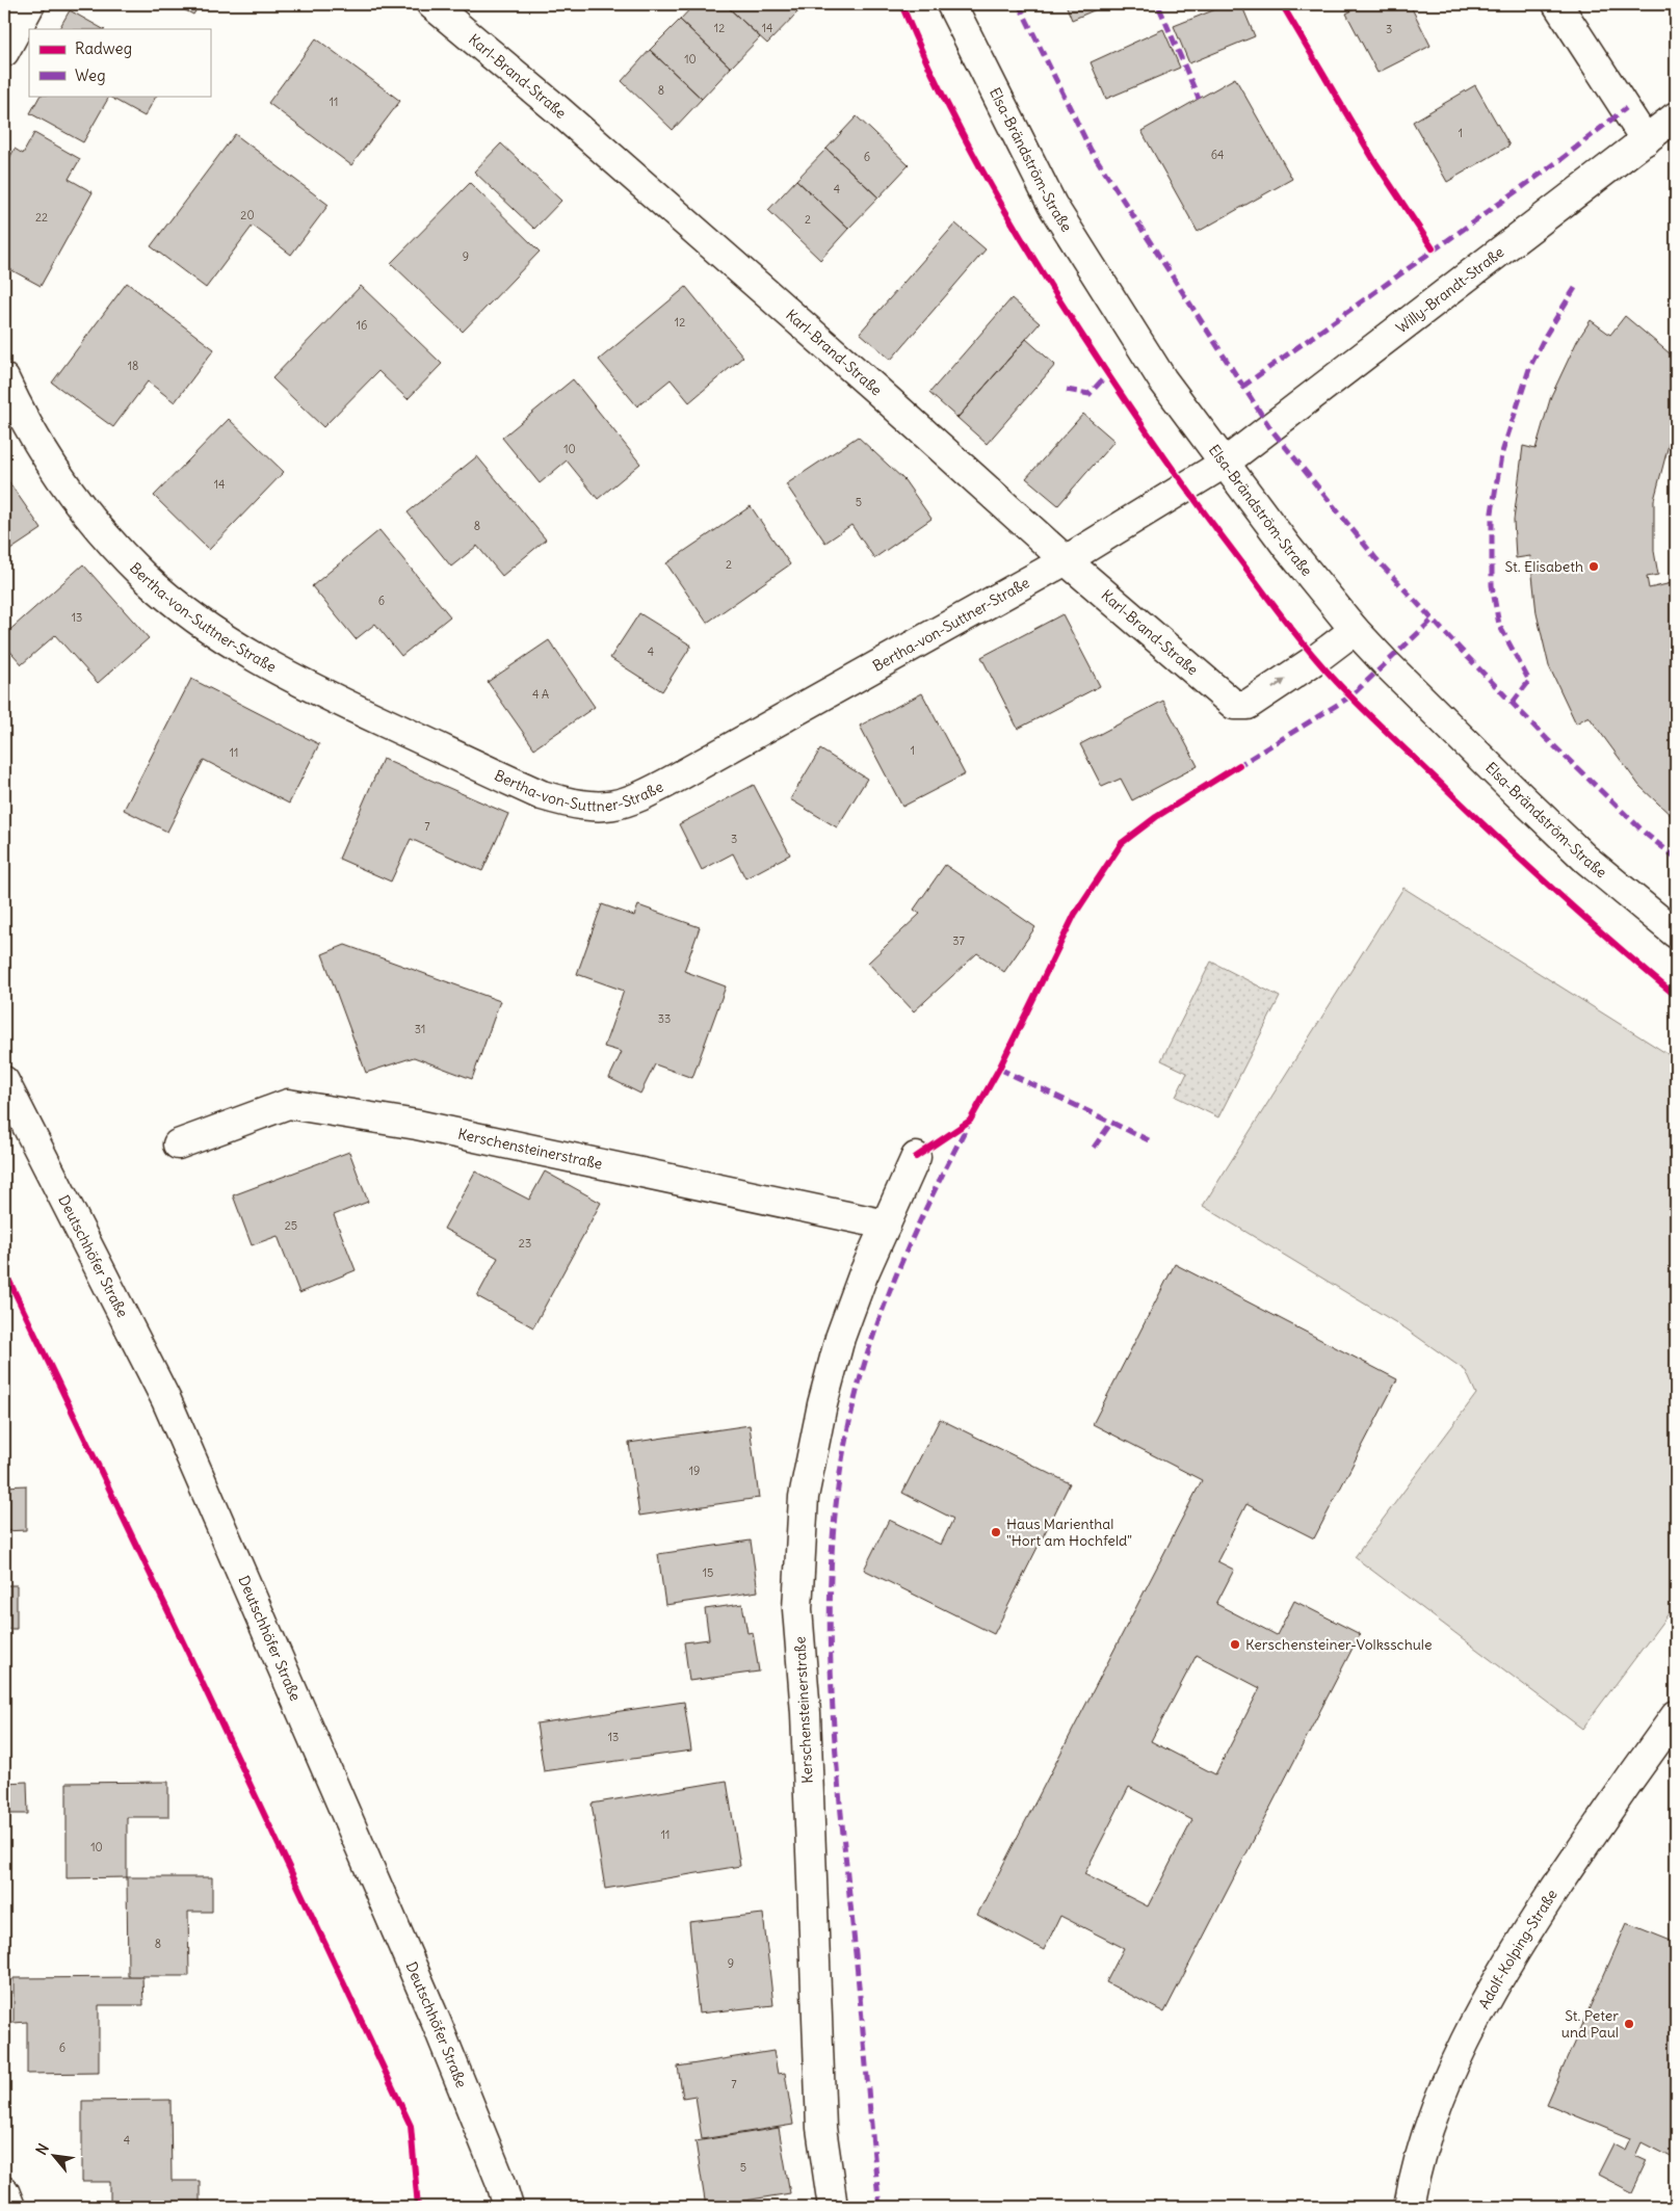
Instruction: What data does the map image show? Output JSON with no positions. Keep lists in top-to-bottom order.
{
  "streets": {
    "street": [
      "Karl-Brand-Straße",
      "Elsa-Brändström-Straße",
      "Willy-Brandt-Straße",
      "Bertha-von-Suttner-Straße",
      "Kerschensteinerstraße",
      "Deutschhöfer Straße",
      "Adolf-Kolping-Straße"
    ]
  },
  "crossings": [
    ["Karl-Brand-Straße", "Elsa-Brändström-Straße"],
    ["Karl-Brand-Straße", "Bertha-von-Suttner-Straße"],
    ["Elsa-Brändström-Straße", "Willy-Brandt-Straße"],
    ["Elsa-Brändström-Straße", "Bertha-von-Suttner-Straße"],
    ["Willy-Brandt-Straße", "Bertha-von-Suttner-Straße"]
  ],
  "places": [
    "St. Elisabeth",
    "Haus Marienthal \"Hort am Hochfeld\"",
    "Kerschensteiner-Volksschule",
    "St. Peter und Paul"
  ],
  "house_numbers": [
    "12",
    "14",
    "3",
    "10",
    "8",
    "11",
    "1",
    "64",
    "6",
    "4",
    "20",
    "22",
    "2",
    "9",
    "12",
    "16",
    "18",
    "10",
    "14",
    "5",
    "8",
    "2",
    "6",
    "13",
    "4",
    "4 A",
    "1",
    "11",
    "7",
    "3",
    "37",
    "33",
    "31",
    "25",
    "23",
    "19",
    "15",
    "13",
    "11",
    "10",
    "8",
    "9",
    "6",
    "7",
    "4",
    "5"
  ],
  "legend": ["Radweg", "Weg"],
  "north": "top left"
}
